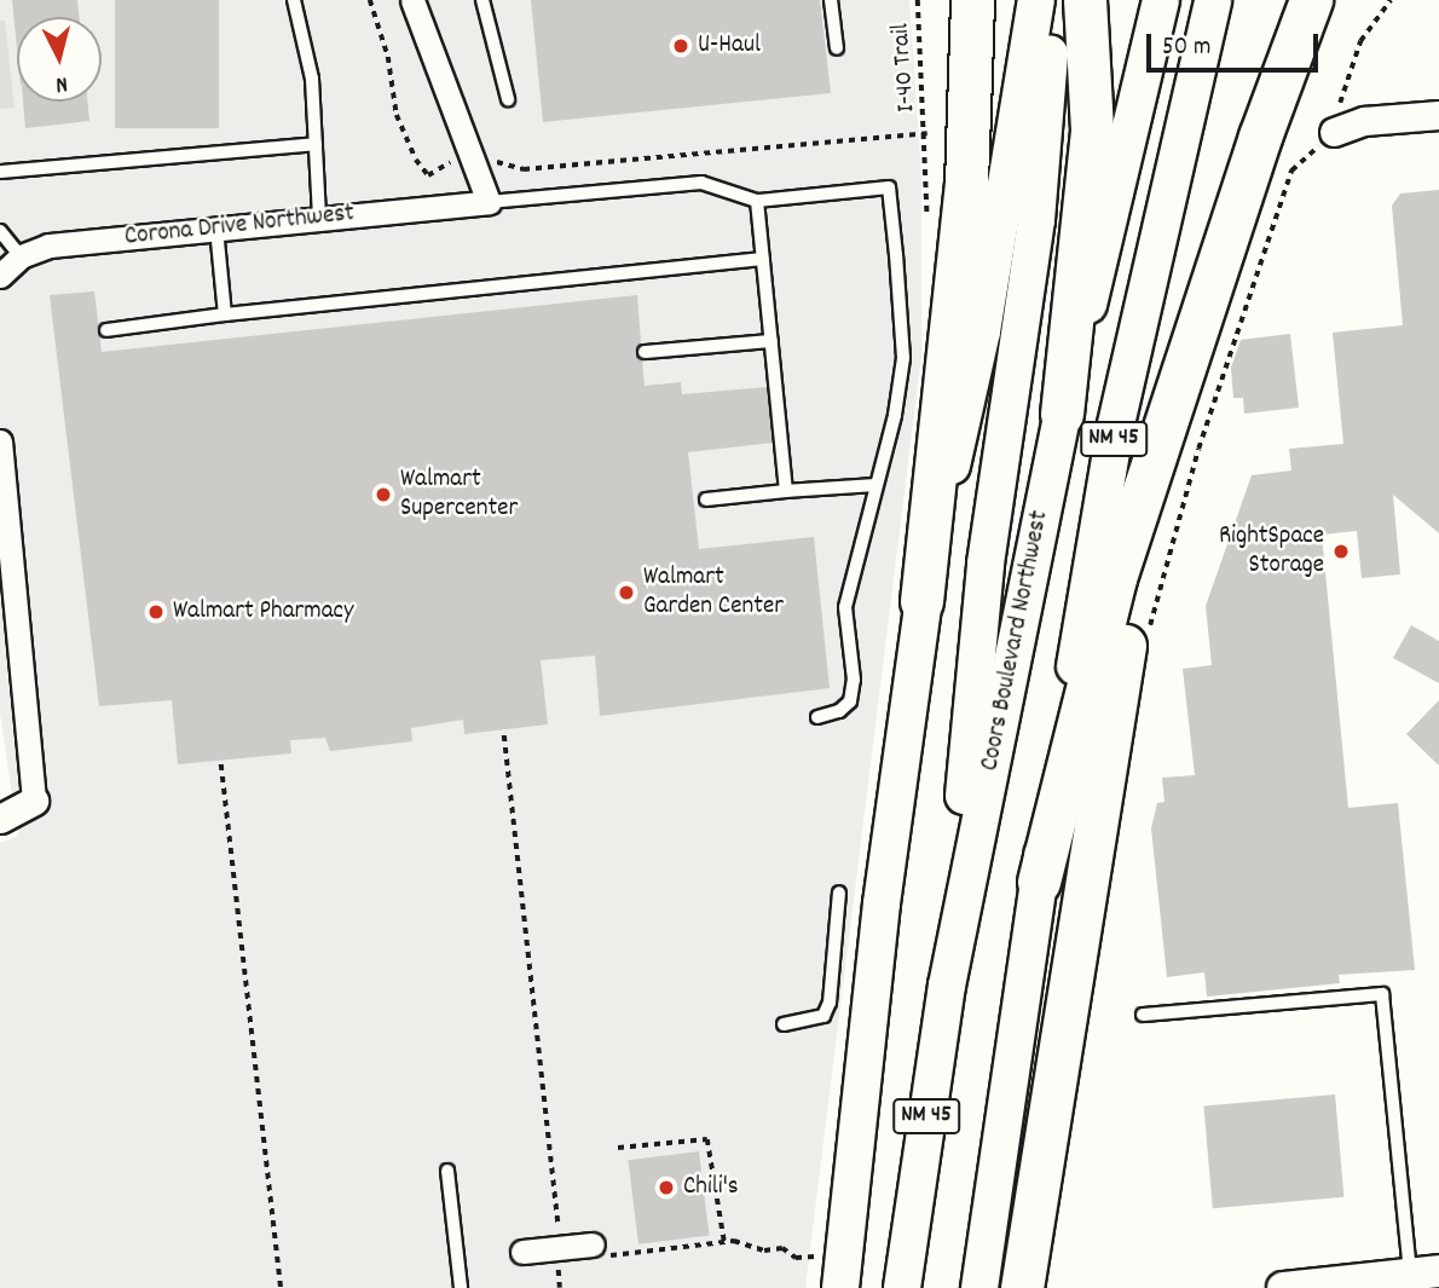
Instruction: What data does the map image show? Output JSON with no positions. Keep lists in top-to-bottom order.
{
  "streets": {
    "main road": ["NM 45", "Coors Boulevard Northwest"],
    "street": ["Corona Drive Northwest"],
    "path": ["I-40 Trail"]
  },
  "places": [
    "U-Haul",
    "Walmart Supercenter",
    "RightSpace Storage",
    "Walmart Garden Center",
    "Walmart Pharmacy",
    "Chili's"
  ],
  "scale_bar": "50 m",
  "north": "bottom"
}
